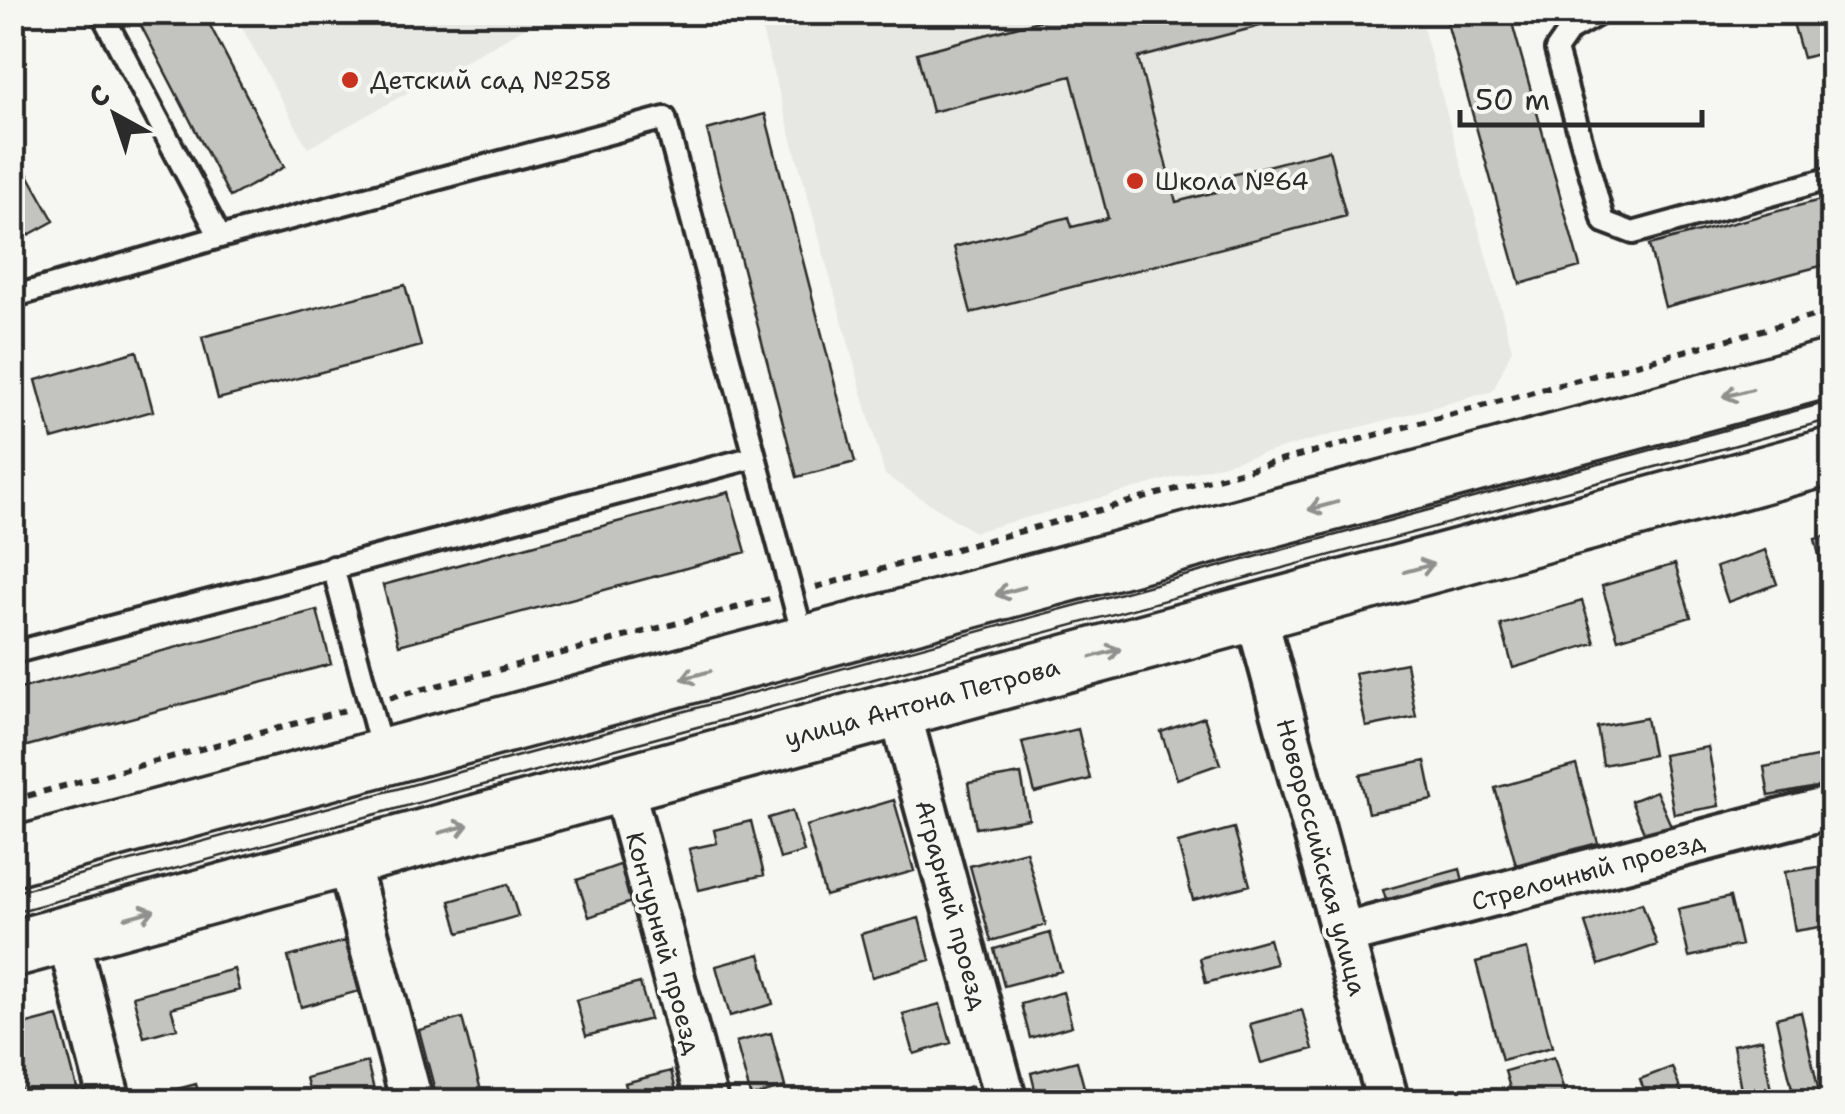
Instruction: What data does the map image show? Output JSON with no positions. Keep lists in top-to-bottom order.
{
  "streets": {
    "main road": ["улица Антона Петрова"],
    "street": [
      "Новороссийская улица",
      "Стрелочный проезд",
      "Аграрный проезд",
      "Контурный проезд"
    ]
  },
  "crossings": [
    ["улица Антона Петрова", "Новороссийская улица"],
    ["улица Антона Петрова", "Аграрный проезд"],
    ["улица Антона Петрова", "Контурный проезд"],
    ["Новороссийская улица", "Стрелочный проезд"]
  ],
  "places": ["Детский сад №258", "Школа №64"],
  "scale_bar": "50 m",
  "north": "top left"
}
